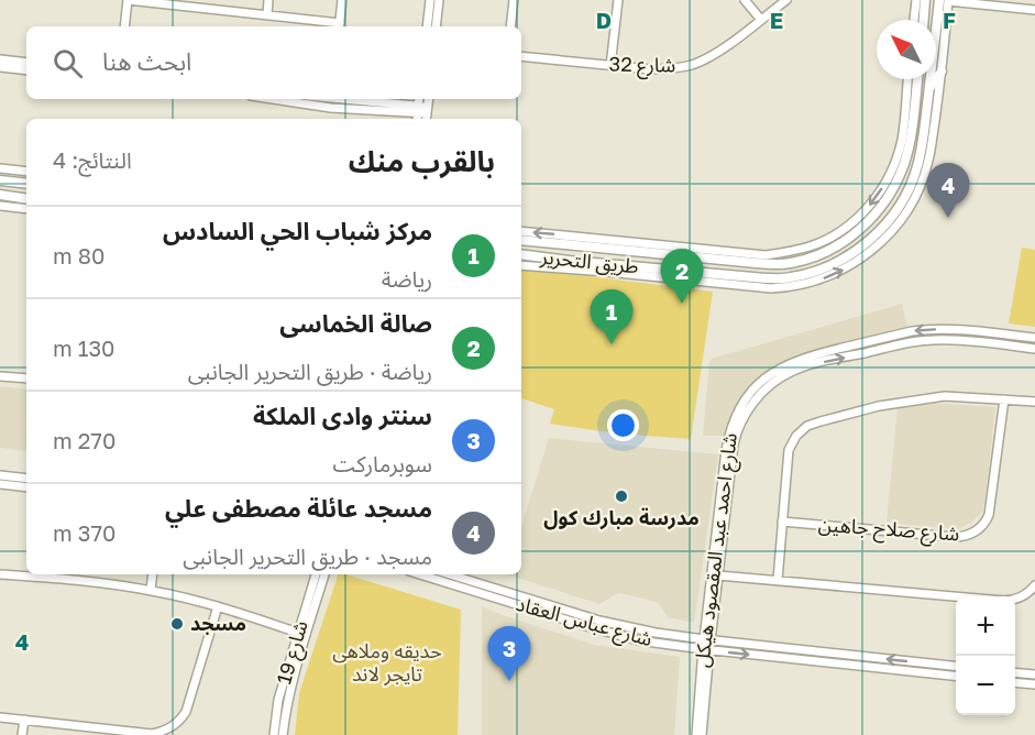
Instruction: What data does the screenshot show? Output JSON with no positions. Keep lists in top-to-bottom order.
{
  "streets": {
    "street": [
      "شارع 32",
      "طريق التحرير",
      "شارع صلاح جاهين",
      "شارع احمد عبد المقصود هيكل",
      "شارع عباس العقاد",
      "شارع 19"
    ]
  },
  "crossings": [
    ["شارع احمد عبد المقصود هيكل", "شارع عباس العقاد"]
  ],
  "parks": ["حديقه وملاهى تايجر لاند"],
  "places": ["مدرسة مبارك كول", "مسجد"],
  "north": "top left",
  "page": {
    "search": "ابحث هنا",
    "heading": ["بالقرب منك", "النتائج: 4"],
    "pins": [
      "4",
      "2",
      "1",
      "3"
    ],
    "list": [
      {
        "mark": "1",
        "name": "مركز شباب الحي السادس",
        "note": "رياضة",
        "value": "80 m"
      },
      {
        "mark": "2",
        "name": "صالة الخماسى",
        "note": "رياضة · طريق التحرير الجانبى",
        "value": "130 m"
      },
      {
        "mark": "3",
        "name": "سنتر وادى الملكة",
        "note": "سوبرماركت",
        "value": "270 m"
      },
      {
        "mark": "4",
        "name": "مسجد عائلة مصطفى علي",
        "note": "مسجد · طريق التحرير الجانبى",
        "value": "370 m"
      }
    ],
    "map_buttons": ["+", "−"]
  },
  "grid": {
    "columns": ["D", "E", "F"],
    "rows": ["4"]
  }
}
